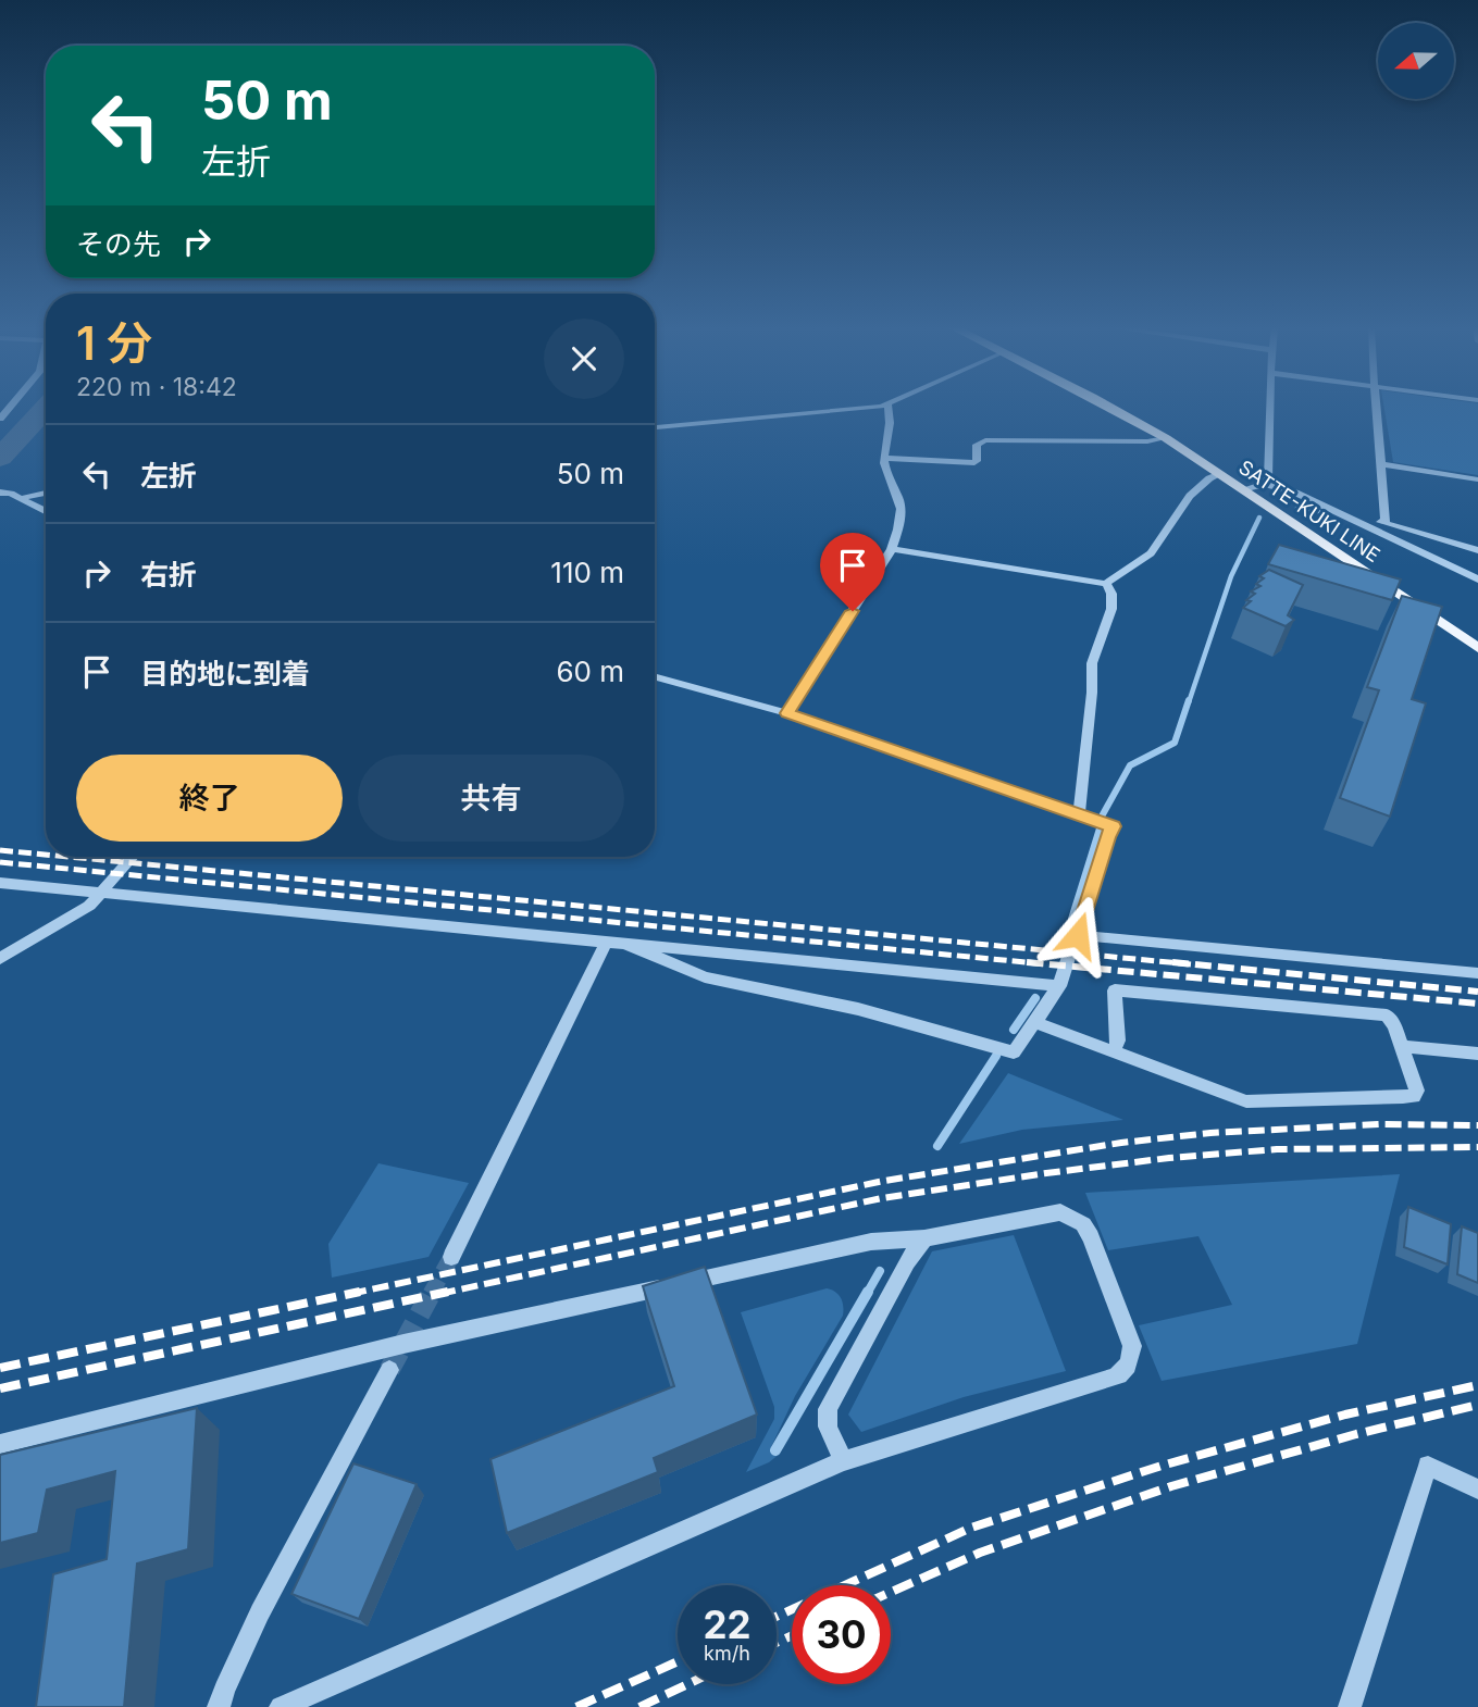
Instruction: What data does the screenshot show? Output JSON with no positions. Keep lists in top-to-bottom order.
{
  "streets": {
    "main road": ["SATTE-KUKI LINE"]
  },
  "north": "left",
  "page": {
    "turn": ["50 m", "左折"],
    "then": "その先",
    "heading": ["1 分", "220 m · 18:42"],
    "list": [
      {
        "name": "左折",
        "value": "50 m"
      },
      {
        "name": "右折",
        "value": "110 m"
      },
      {
        "name": "目的地に到着",
        "value": "60 m"
      }
    ],
    "buttons": ["終了", "共有"],
    "speed": "22 km/h",
    "limit": "30"
  }
}
